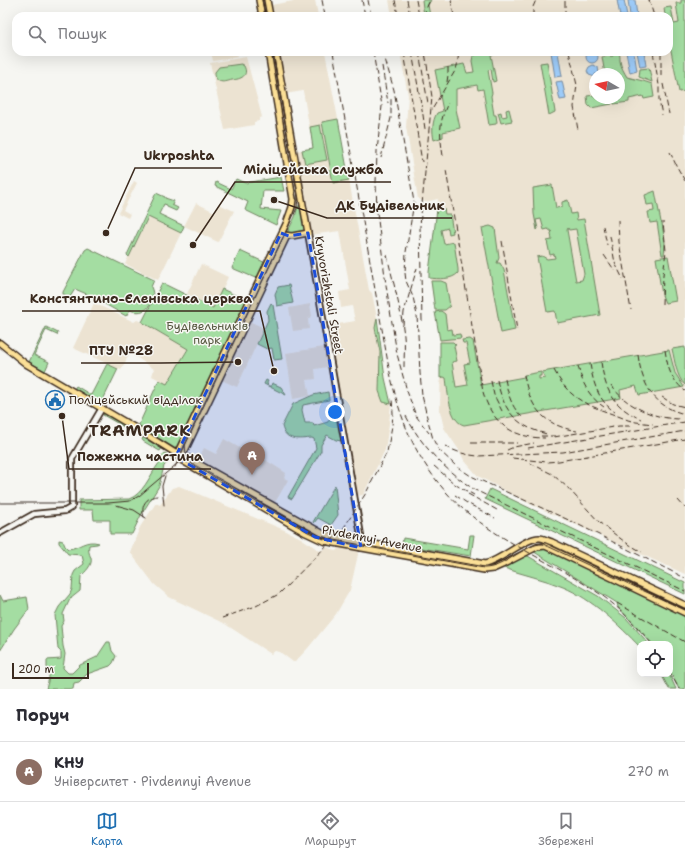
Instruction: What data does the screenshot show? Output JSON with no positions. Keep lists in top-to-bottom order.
{
  "streets": {
    "main road": ["Kryvorizhstali Street", "Pivdennyi Avenue"]
  },
  "crossings": [
    ["Kryvorizhstali Street", "Pivdennyi Avenue"]
  ],
  "districts": ["TRAMPARK"],
  "parks": ["Будівельників парк"],
  "places": {
    "other": [
      "ДК Будівельник",
      "Ukrposhta",
      "Міліцейська служба",
      "ПТУ №28",
      "Констянтино-Єленівська церква",
      "Пожежна частина"
    ],
    "public building": ["Поліцейський відділок"]
  },
  "scale_bar": "200 m",
  "north": "left",
  "page": {
    "search": "Пошук",
    "pins": "A",
    "scale": "200 m",
    "heading": "Поруч",
    "list": [
      {
        "mark": "A",
        "name": "КНУ",
        "note": "Університет · Pivdennyi Avenue",
        "value": "270 m"
      }
    ],
    "nav": ["Карта", "Маршрут", "Збережені"]
  }
}
